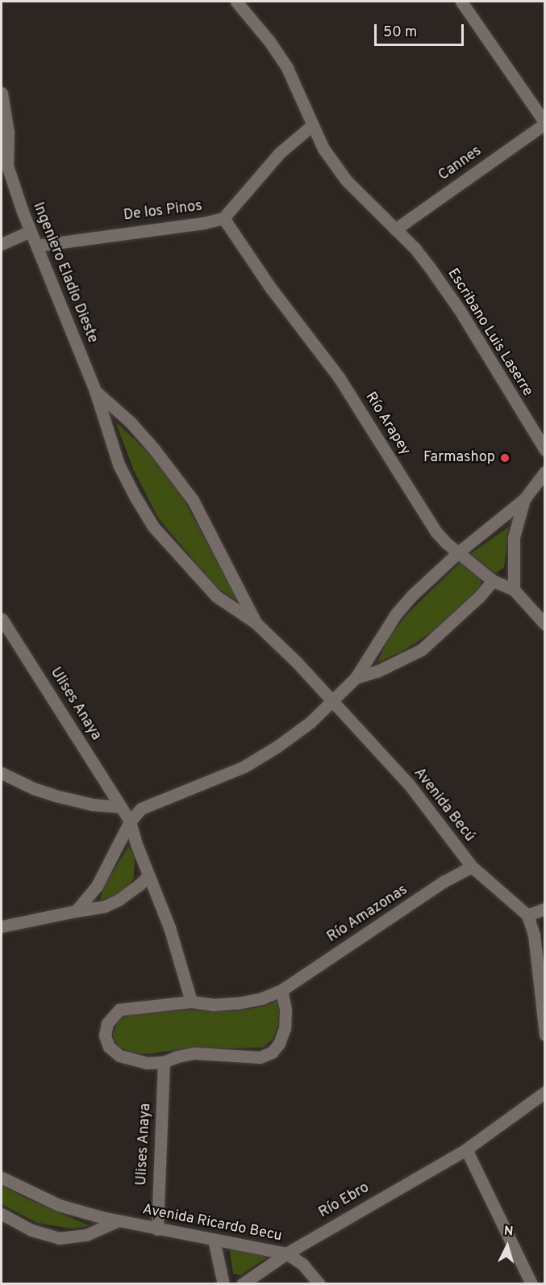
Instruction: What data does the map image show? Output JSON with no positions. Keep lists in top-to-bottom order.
{
  "streets": {
    "street": [
      "Cannes",
      "De los Pinos",
      "Ingeniero Eladio Dieste",
      "Escribano Luis Laserre",
      "Río Arapey",
      "Ulises Anaya",
      "Avenida Becú",
      "Río Amazonas",
      "Río Ebro",
      "Avenida Ricardo Becu"
    ]
  },
  "crossings": [
    ["Cannes", "Escribano Luis Laserre"],
    ["De los Pinos", "Ingeniero Eladio Dieste"],
    ["De los Pinos", "Escribano Luis Laserre"],
    ["De los Pinos", "Río Arapey"],
    ["Ingeniero Eladio Dieste", "Avenida Becú"],
    ["Ulises Anaya", "Río Amazonas"],
    ["Ulises Anaya", "Avenida Ricardo Becu"],
    ["Avenida Becú", "Río Amazonas"],
    ["Río Ebro", "Avenida Ricardo Becu"]
  ],
  "places": ["Farmashop"],
  "scale_bar": "50 m",
  "north": "top"
}
